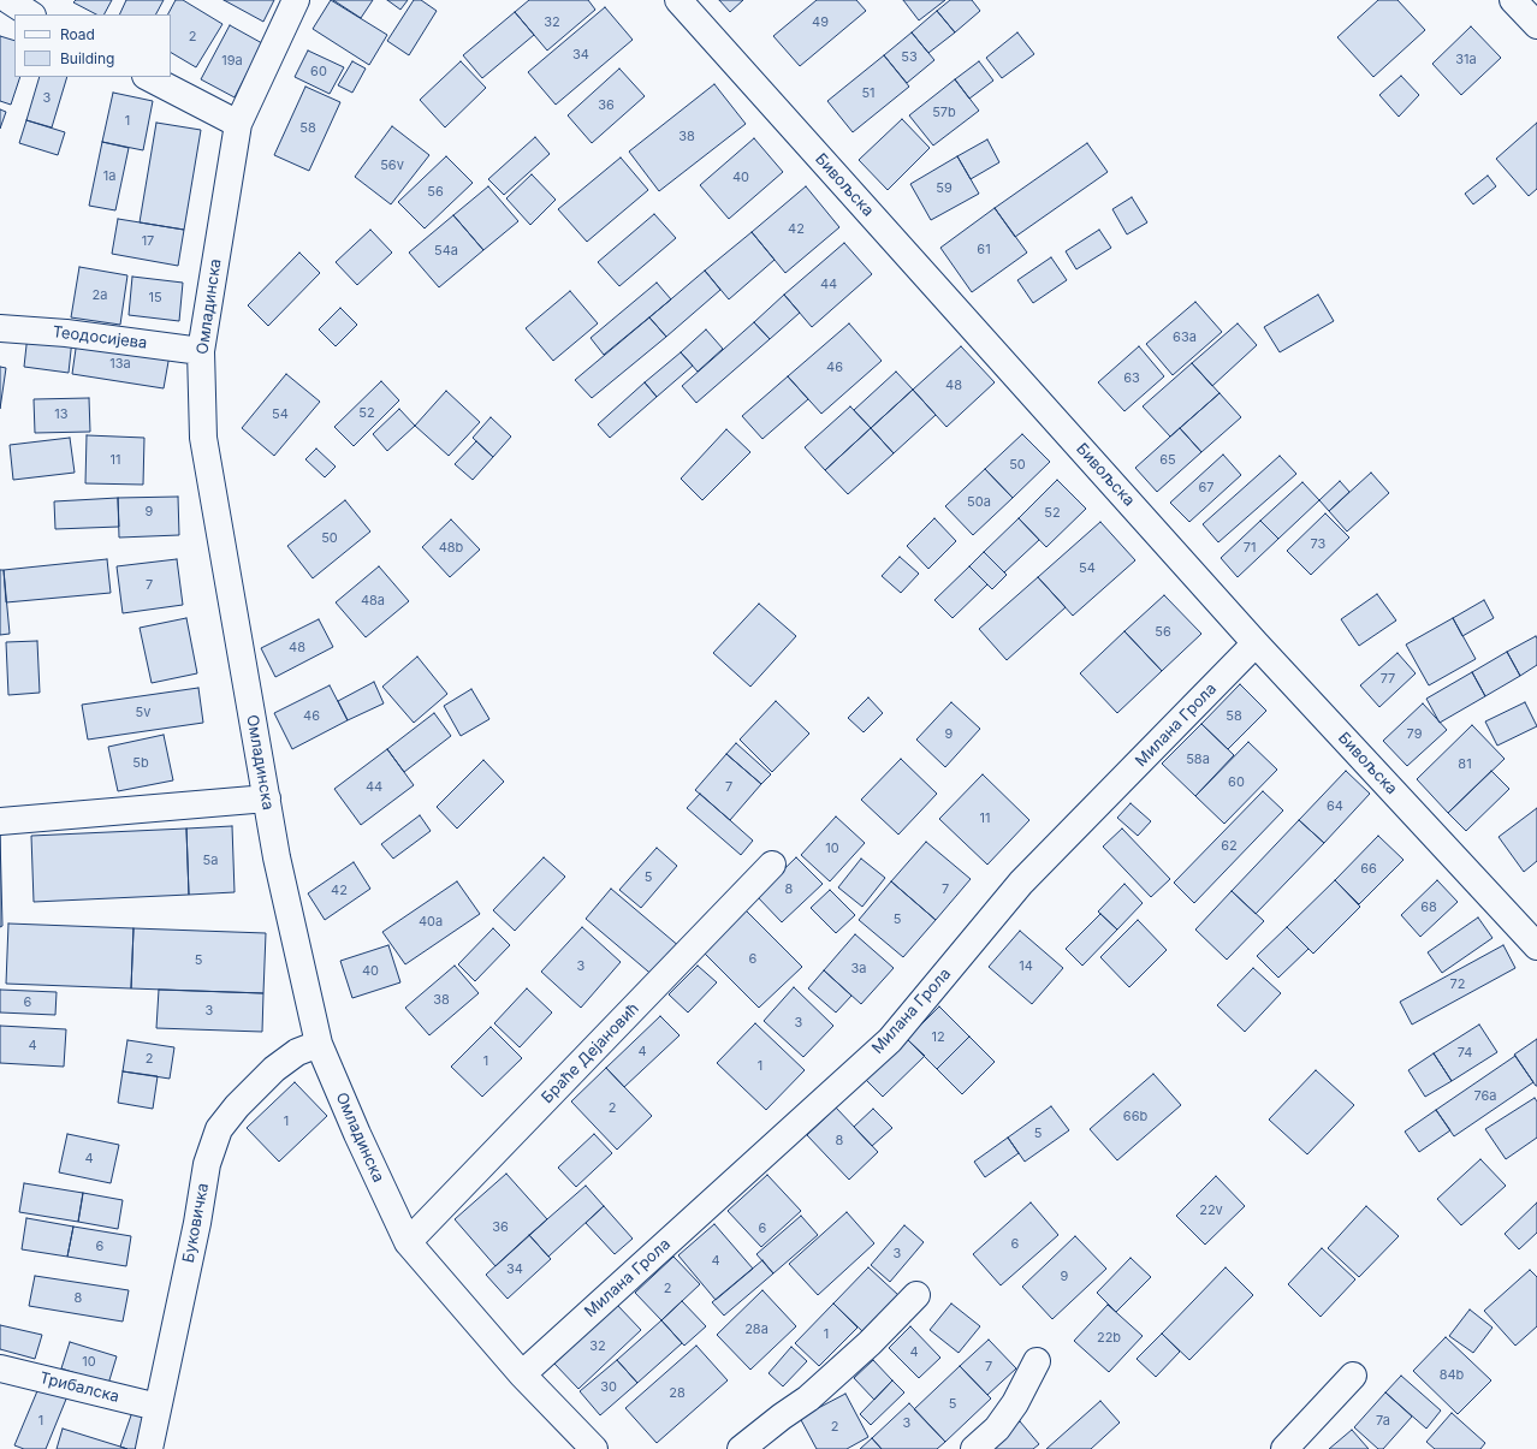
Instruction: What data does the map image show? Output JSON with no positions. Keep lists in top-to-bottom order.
{
  "streets": {
    "street": [
      "Бивољска",
      "Омладинска",
      "Теодосијева",
      "Милана Грола",
      "Браће Дејановић",
      "Буковичка",
      "Трибалска"
    ]
  },
  "crossings": [
    ["Бивољска", "Милана Грола"],
    ["Омладинска", "Теодосијева"],
    ["Омладинска", "Милана Грола"],
    ["Омладинска", "Браће Дејановић"],
    ["Омладинска", "Буковичка"],
    ["Буковичка", "Трибалска"]
  ],
  "house_numbers": [
    "32",
    "49",
    "2",
    "34",
    "53",
    "31a",
    "19a",
    "60",
    "51",
    "3",
    "36",
    "57b",
    "1",
    "58",
    "38",
    "56v",
    "1a",
    "40",
    "59",
    "56",
    "42",
    "17",
    "61",
    "54a",
    "44",
    "2a",
    "15",
    "63a",
    "13a",
    "46",
    "63",
    "48",
    "52",
    "13",
    "54",
    "11",
    "65",
    "50",
    "67",
    "50a",
    "9",
    "52",
    "50",
    "73",
    "48b",
    "71",
    "54",
    "7",
    "48a",
    "56",
    "48",
    "77",
    "5v",
    "46",
    "58",
    "9",
    "79",
    "58a",
    "5b",
    "81",
    "60",
    "44",
    "7",
    "64",
    "11",
    "62",
    "10",
    "5a",
    "66",
    "5",
    "8",
    "7",
    "42",
    "68",
    "5",
    "40a",
    "6",
    "5",
    "3",
    "14",
    "3a",
    "40",
    "72",
    "38",
    "6",
    "3",
    "3",
    "12",
    "4",
    "4",
    "74",
    "2",
    "1",
    "1",
    "76a",
    "2",
    "66b",
    "1",
    "5",
    "8",
    "4",
    "22v",
    "36",
    "6",
    "6",
    "6",
    "3",
    "4",
    "34",
    "9",
    "2",
    "8",
    "28a",
    "1",
    "22b",
    "32",
    "4",
    "10",
    "7",
    "84b",
    "30",
    "28",
    "5",
    "1",
    "7a",
    "3",
    "2"
  ],
  "legend": ["Road", "Building"]
}
